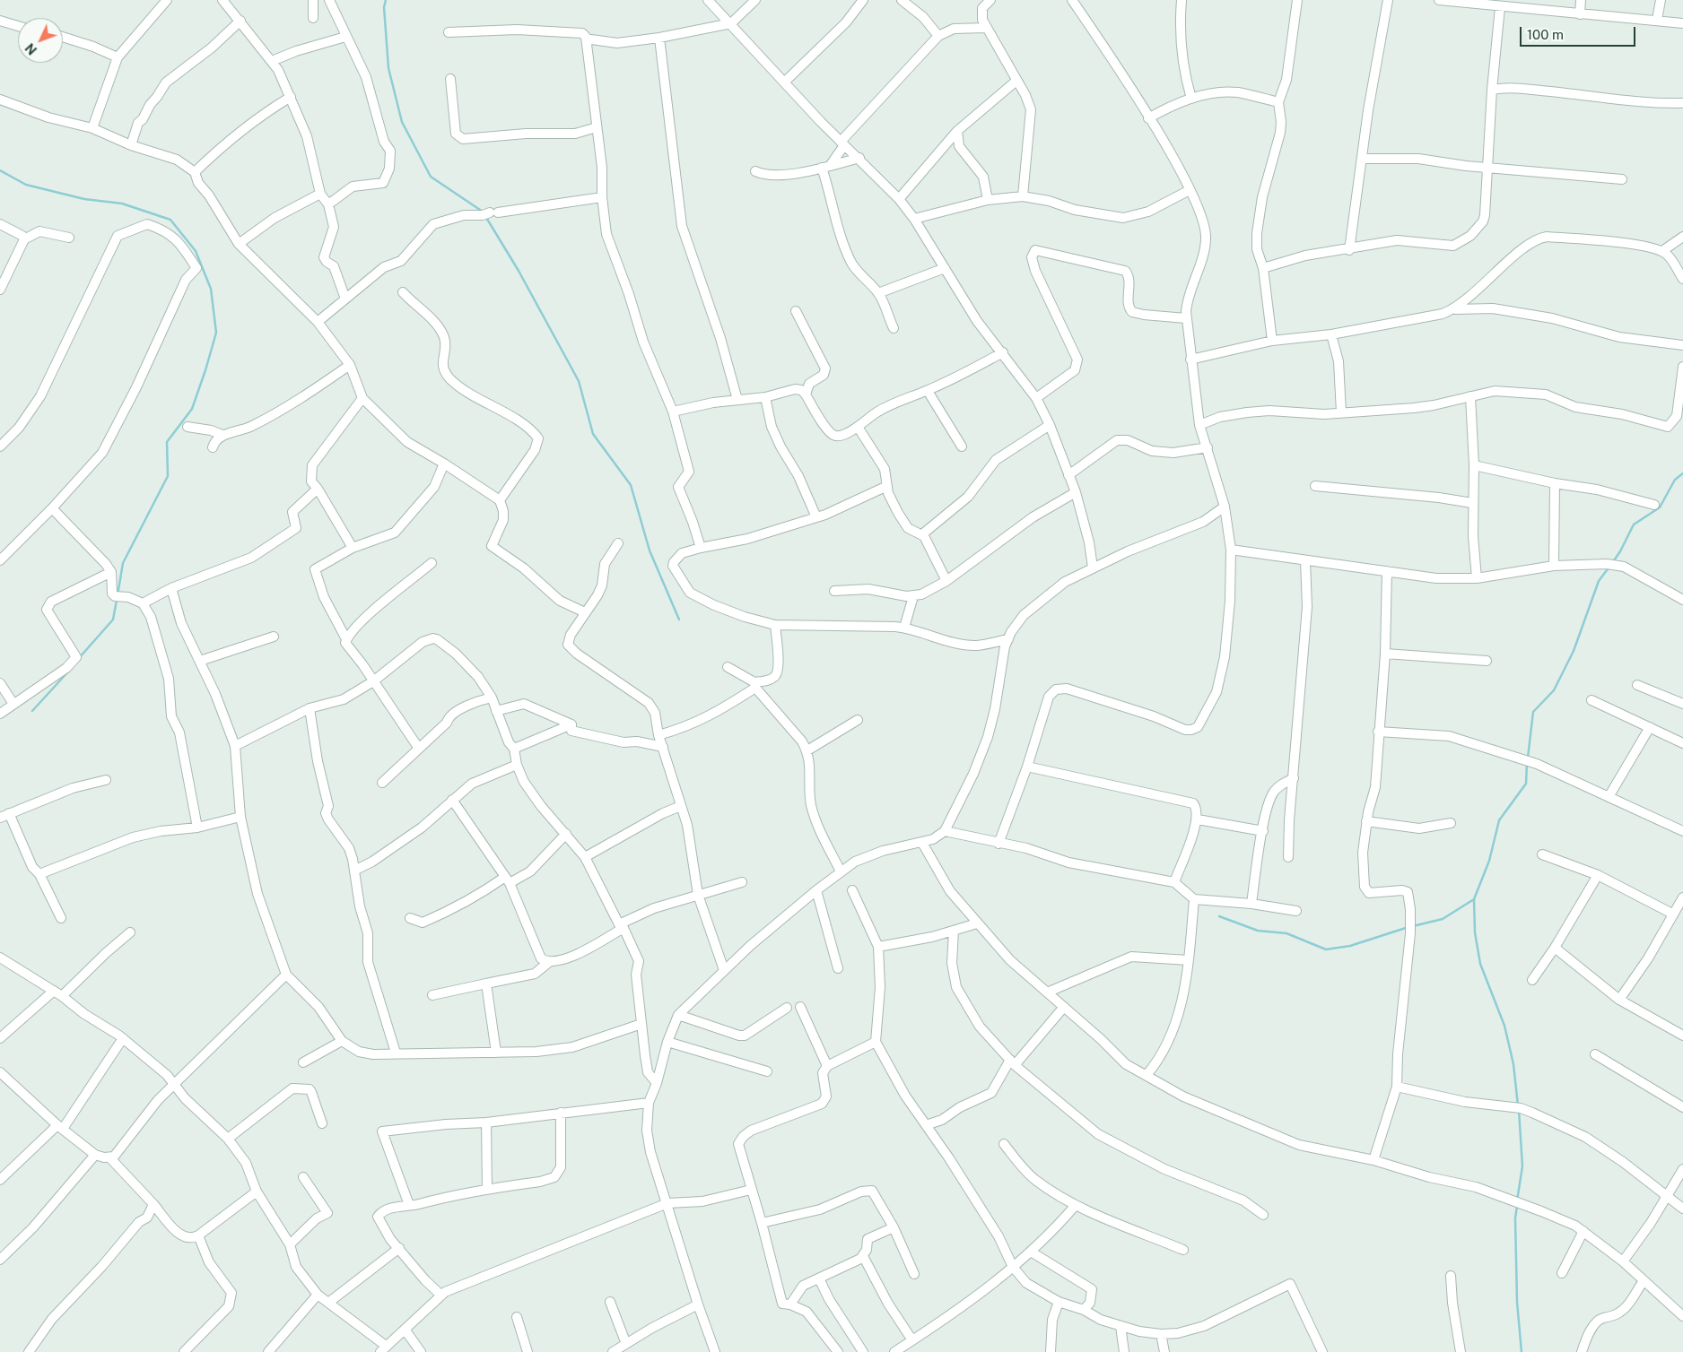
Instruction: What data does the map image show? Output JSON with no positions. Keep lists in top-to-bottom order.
{
  "scale_bar": "100 m",
  "north": "bottom left"
}
